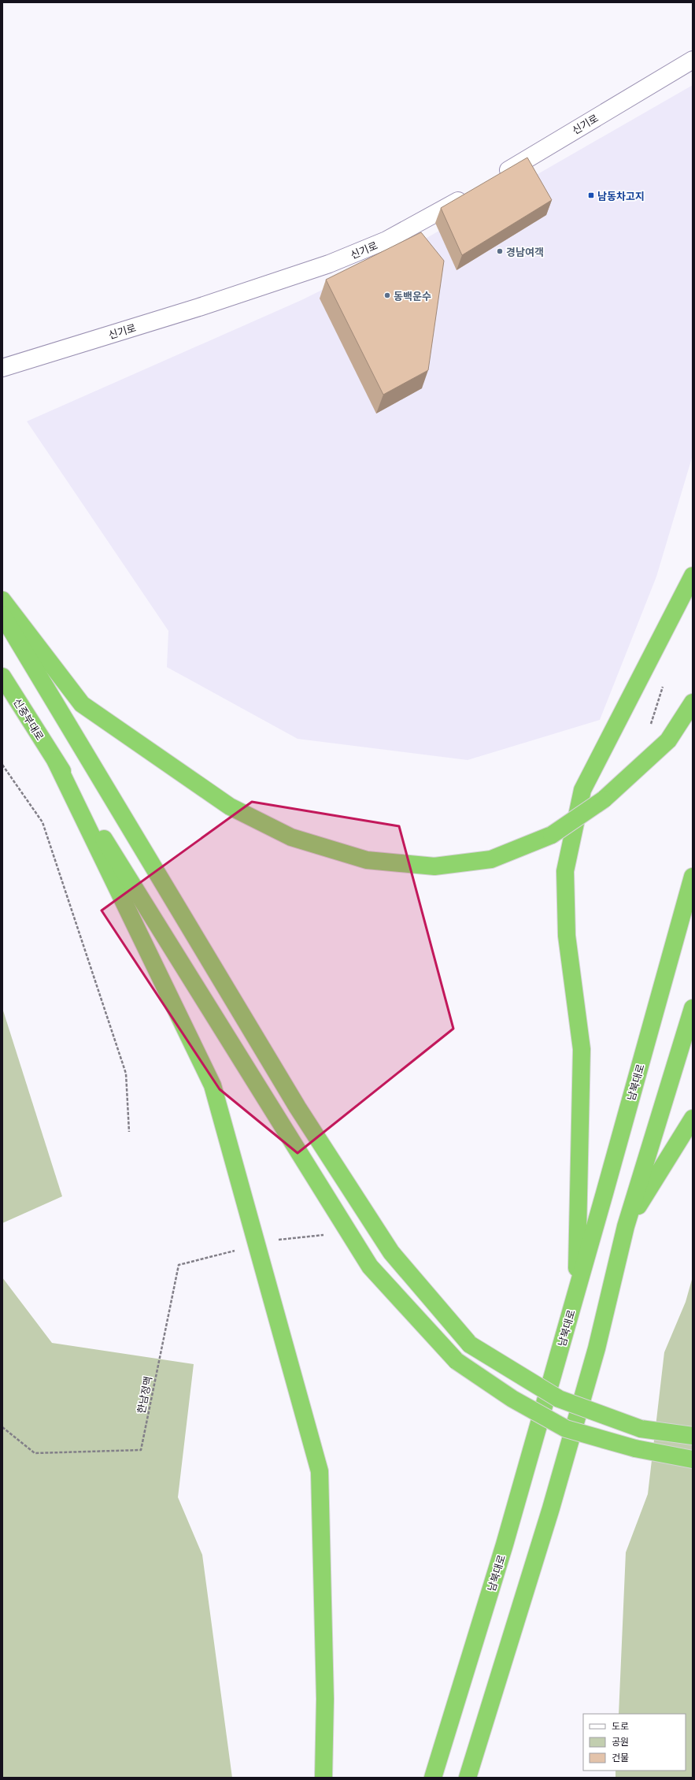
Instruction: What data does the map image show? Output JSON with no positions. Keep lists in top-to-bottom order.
{
  "streets": {
    "highway": ["신중부대로", "남북대로"],
    "street": ["신기로"],
    "path": ["한남정맥"]
  },
  "places": {
    "transit": ["남동차고지"],
    "other": ["경남여객", "동백운수"]
  },
  "legend": ["도로", "공원", "건물"]
}
